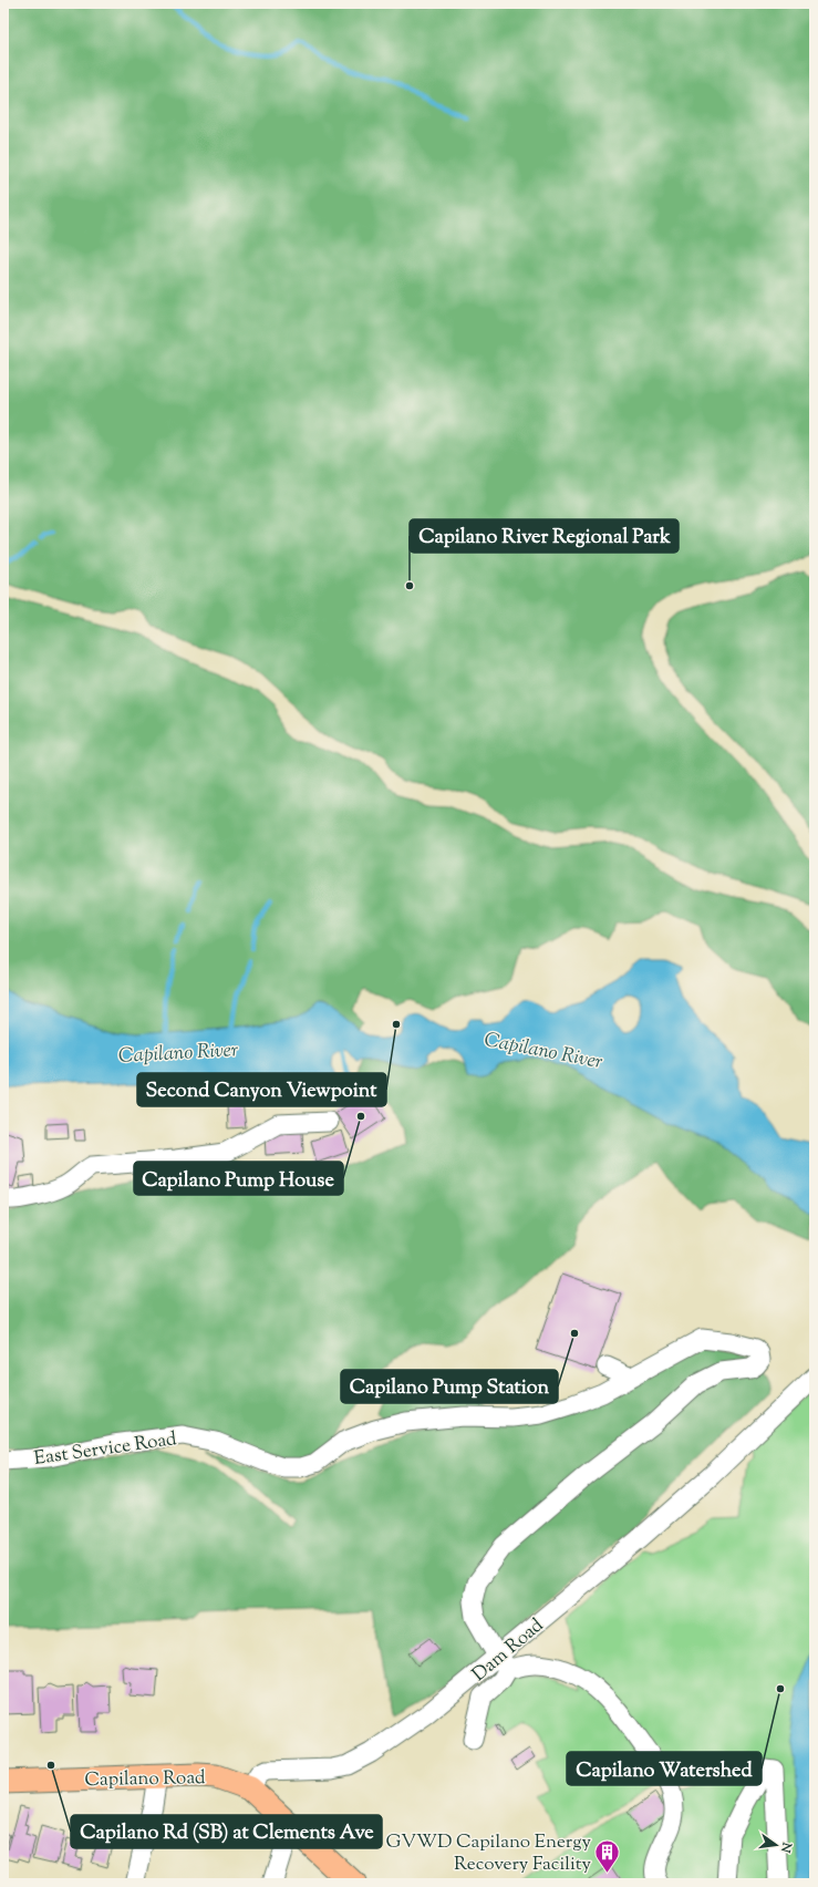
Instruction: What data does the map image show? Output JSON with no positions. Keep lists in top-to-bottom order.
{
  "streets": {
    "main road": ["Capilano Road"],
    "street": ["East Service Road", "Dam Road"]
  },
  "crossings": [
    ["East Service Road", "Dam Road"],
    ["Dam Road", "Capilano Road"]
  ],
  "water": ["Capilano River"],
  "places": {
    "other": [
      "Capilano River Regional Park",
      "Second Canyon Viewpoint",
      "Capilano Pump House",
      "Capilano Pump Station",
      "Capilano Watershed",
      "Capilano Rd (SB) at Clements Ave"
    ],
    "building": ["GVWD Capilano Energy Recovery Facility"]
  },
  "north": "right"
}
